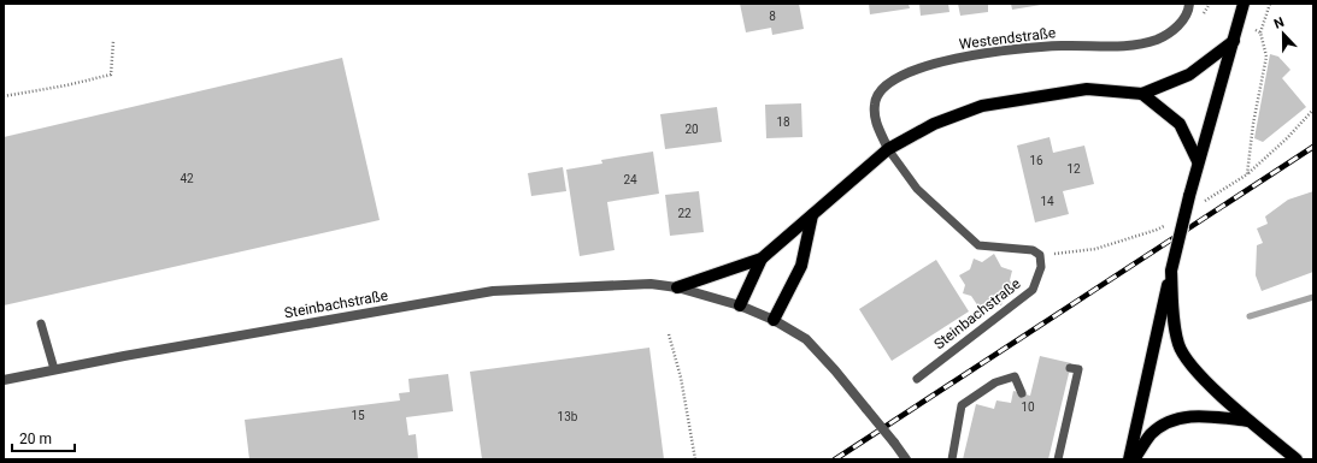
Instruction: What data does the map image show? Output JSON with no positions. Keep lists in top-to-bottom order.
{
  "streets": {
    "street": ["Westendstraße", "Steinbachstraße"]
  },
  "house_numbers": [
    "8",
    "18",
    "20",
    "16",
    "12",
    "42",
    "24",
    "14",
    "22",
    "10",
    "15",
    "13b"
  ],
  "scale_bar": "20 m",
  "north": "top"
}
